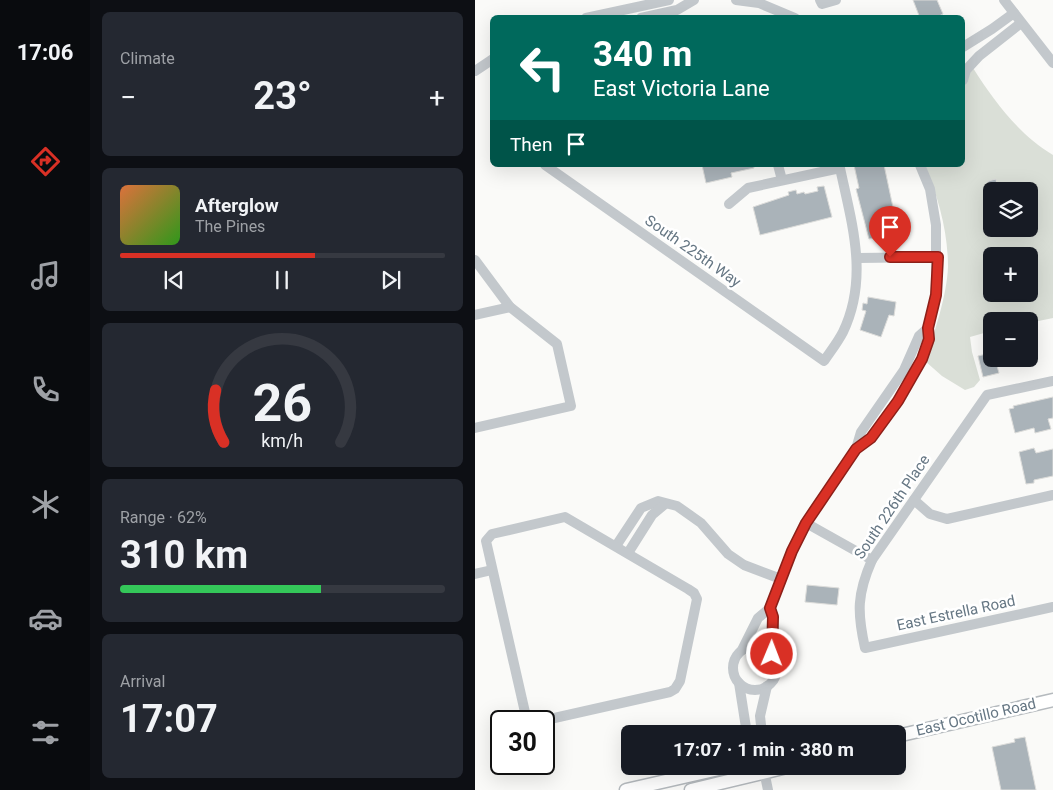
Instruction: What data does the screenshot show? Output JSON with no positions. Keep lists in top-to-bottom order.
{
  "streets": {
    "main road": ["East Ocotillo Road"],
    "street": ["South 225th Way", "South 226th Place", "East Estrella Road"]
  },
  "crossings": [
    ["South 226th Place", "East Estrella Road"]
  ],
  "page": {
    "tabs": "17:06",
    "tile": [
      "Climate",
      ["Range · 62%", "310 km"],
      ["Arrival", "17:07"]
    ],
    "turn": ["340 m", "East Victoria Lane"],
    "heat": ["−", "23°", "+"],
    "then": "Then",
    "map_buttons": ["+", "−"],
    "song": ["Afterglow", "The Pines"],
    "limit": "30",
    "trip": "17:07 · 1 min · 380 m",
    "gauge": ["26", "km/h"]
  }
}
